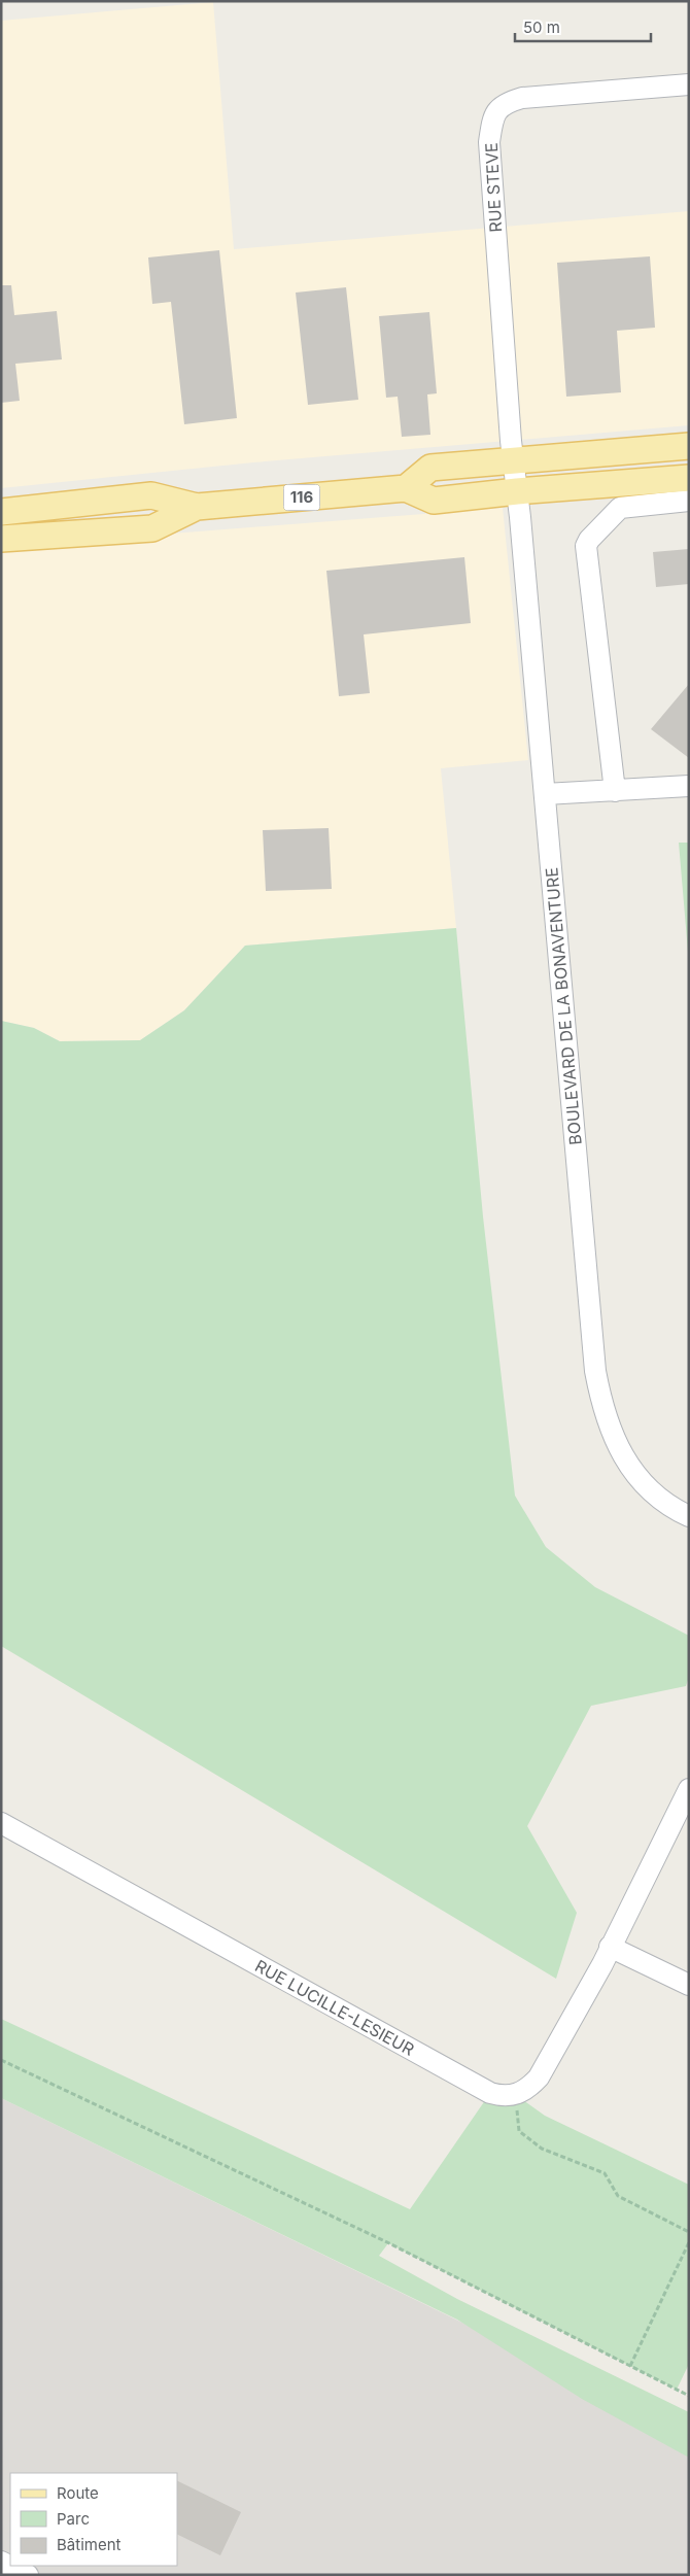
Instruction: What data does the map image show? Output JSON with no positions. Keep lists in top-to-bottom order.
{
  "streets": {
    "main road": ["116"],
    "street": ["RUE STEVE", "BOULEVARD DE LA BONAVENTURE", "RUE LUCILLE-LESIEUR"]
  },
  "crossings": [
    ["RUE STEVE", "BOULEVARD DE LA BONAVENTURE"],
    ["116", "BOULEVARD DE LA BONAVENTURE"]
  ],
  "legend": ["Route", "Parc", "Bâtiment"],
  "scale_bar": "50 m"
}
